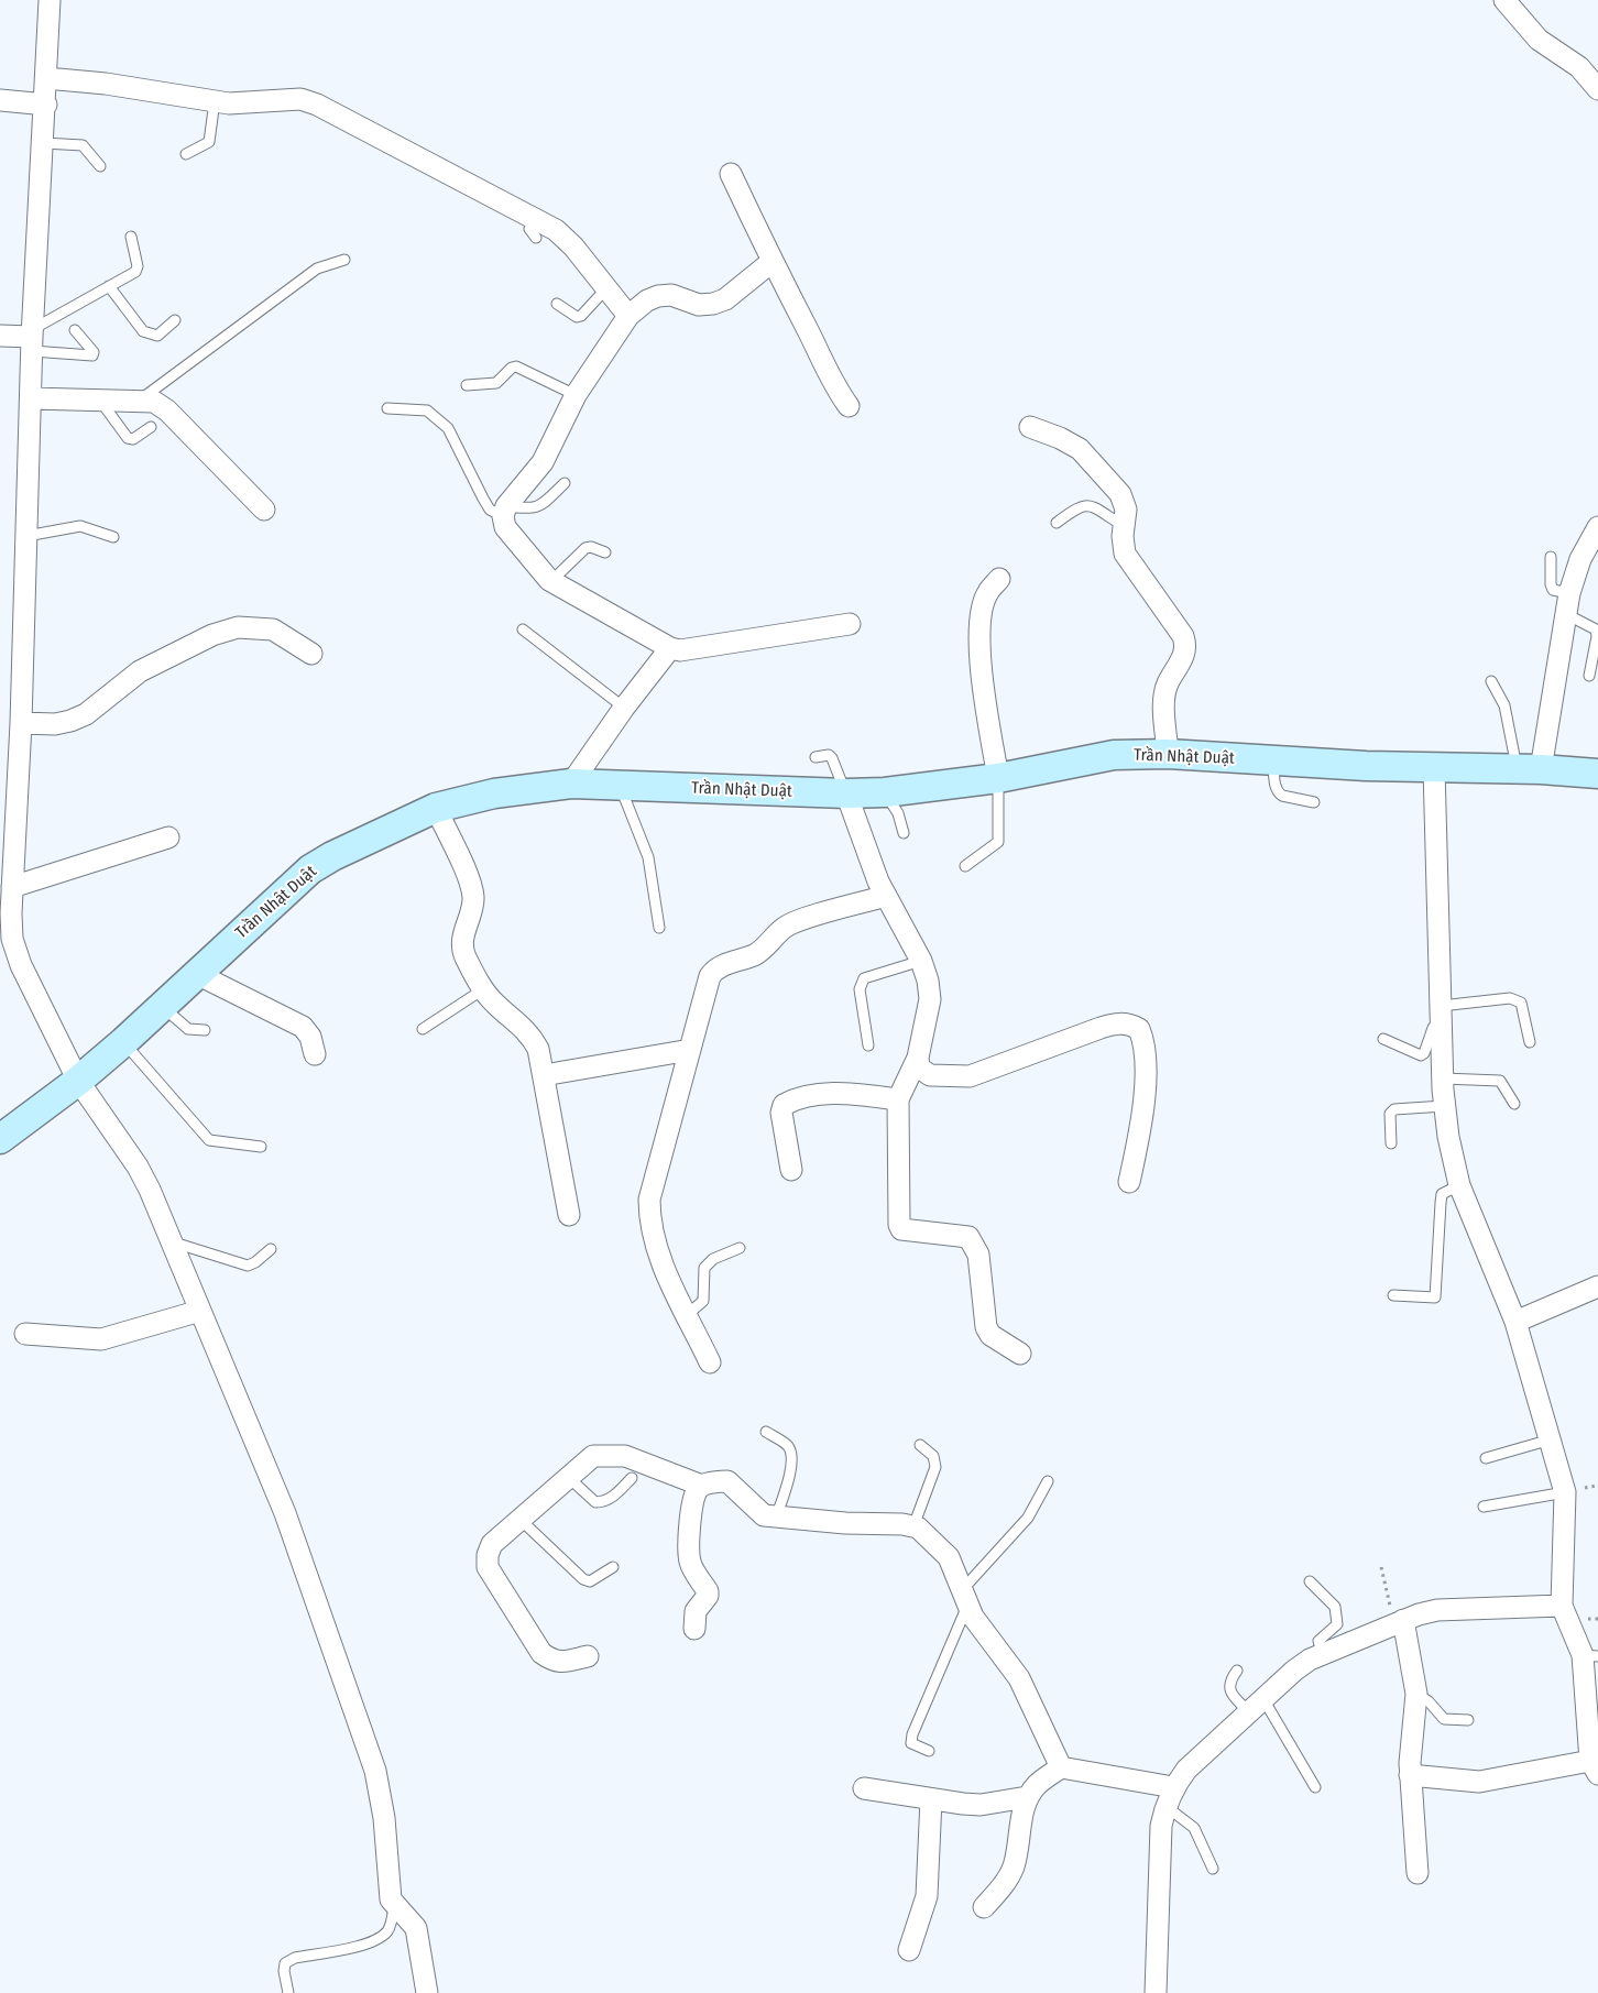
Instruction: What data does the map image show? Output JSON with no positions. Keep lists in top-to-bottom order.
{
  "streets": {
    "main road": ["Trần Nhật Duật"]
  }
}
